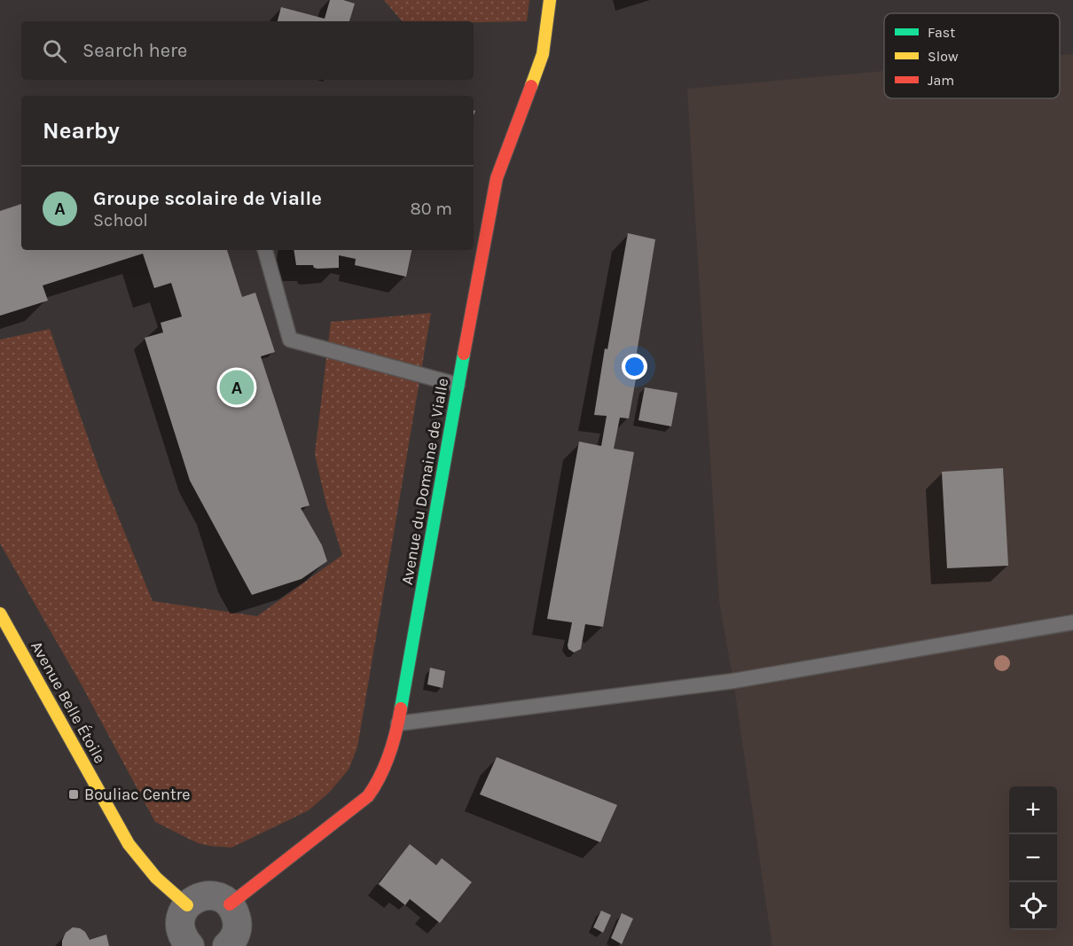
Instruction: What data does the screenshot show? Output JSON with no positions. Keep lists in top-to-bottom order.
{
  "streets": {
    "street": ["Avenue du Domaine de Vialle", "Avenue Belle Étoile"]
  },
  "places": {
    "transit": ["Bouliac Centre"]
  },
  "legend": ["Fast", "Slow", "Jam"],
  "page": {
    "search": "Search here",
    "heading": "Nearby",
    "list": [
      {
        "mark": "A",
        "name": "Groupe scolaire de Vialle",
        "note": "School",
        "value": "80 m"
      }
    ],
    "pins": "A",
    "map_buttons": ["+", "−"]
  }
}
